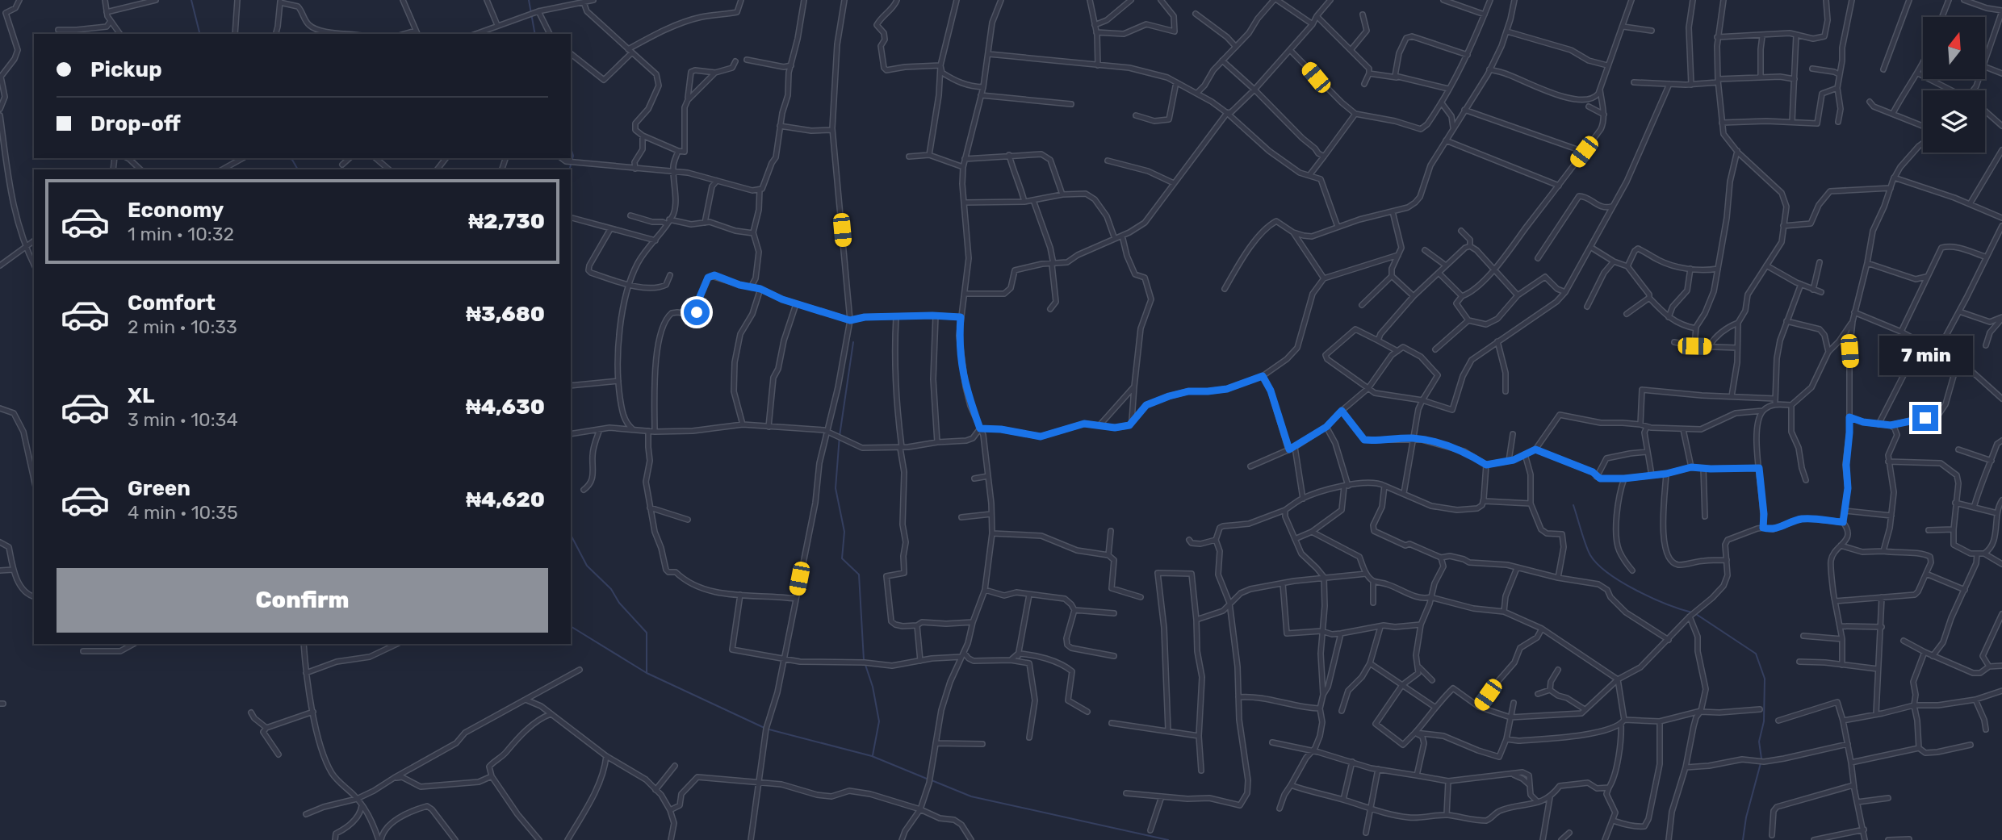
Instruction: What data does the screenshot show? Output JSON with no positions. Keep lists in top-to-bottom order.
{
  "north": "top",
  "page": {
    "banner": ["Pickup", "Drop-off"],
    "list": [
      {
        "name": "Economy",
        "note": "1 min · 10:32",
        "value": "₦2,730"
      },
      {
        "name": "Comfort",
        "note": "2 min · 10:33",
        "value": "₦3,680"
      },
      {
        "name": "XL",
        "note": "3 min · 10:34",
        "value": "₦4,630"
      },
      {
        "name": "Green",
        "note": "4 min · 10:35",
        "value": "₦4,620"
      }
    ],
    "bubble": "7 min",
    "buttons": "Confirm"
  }
}
